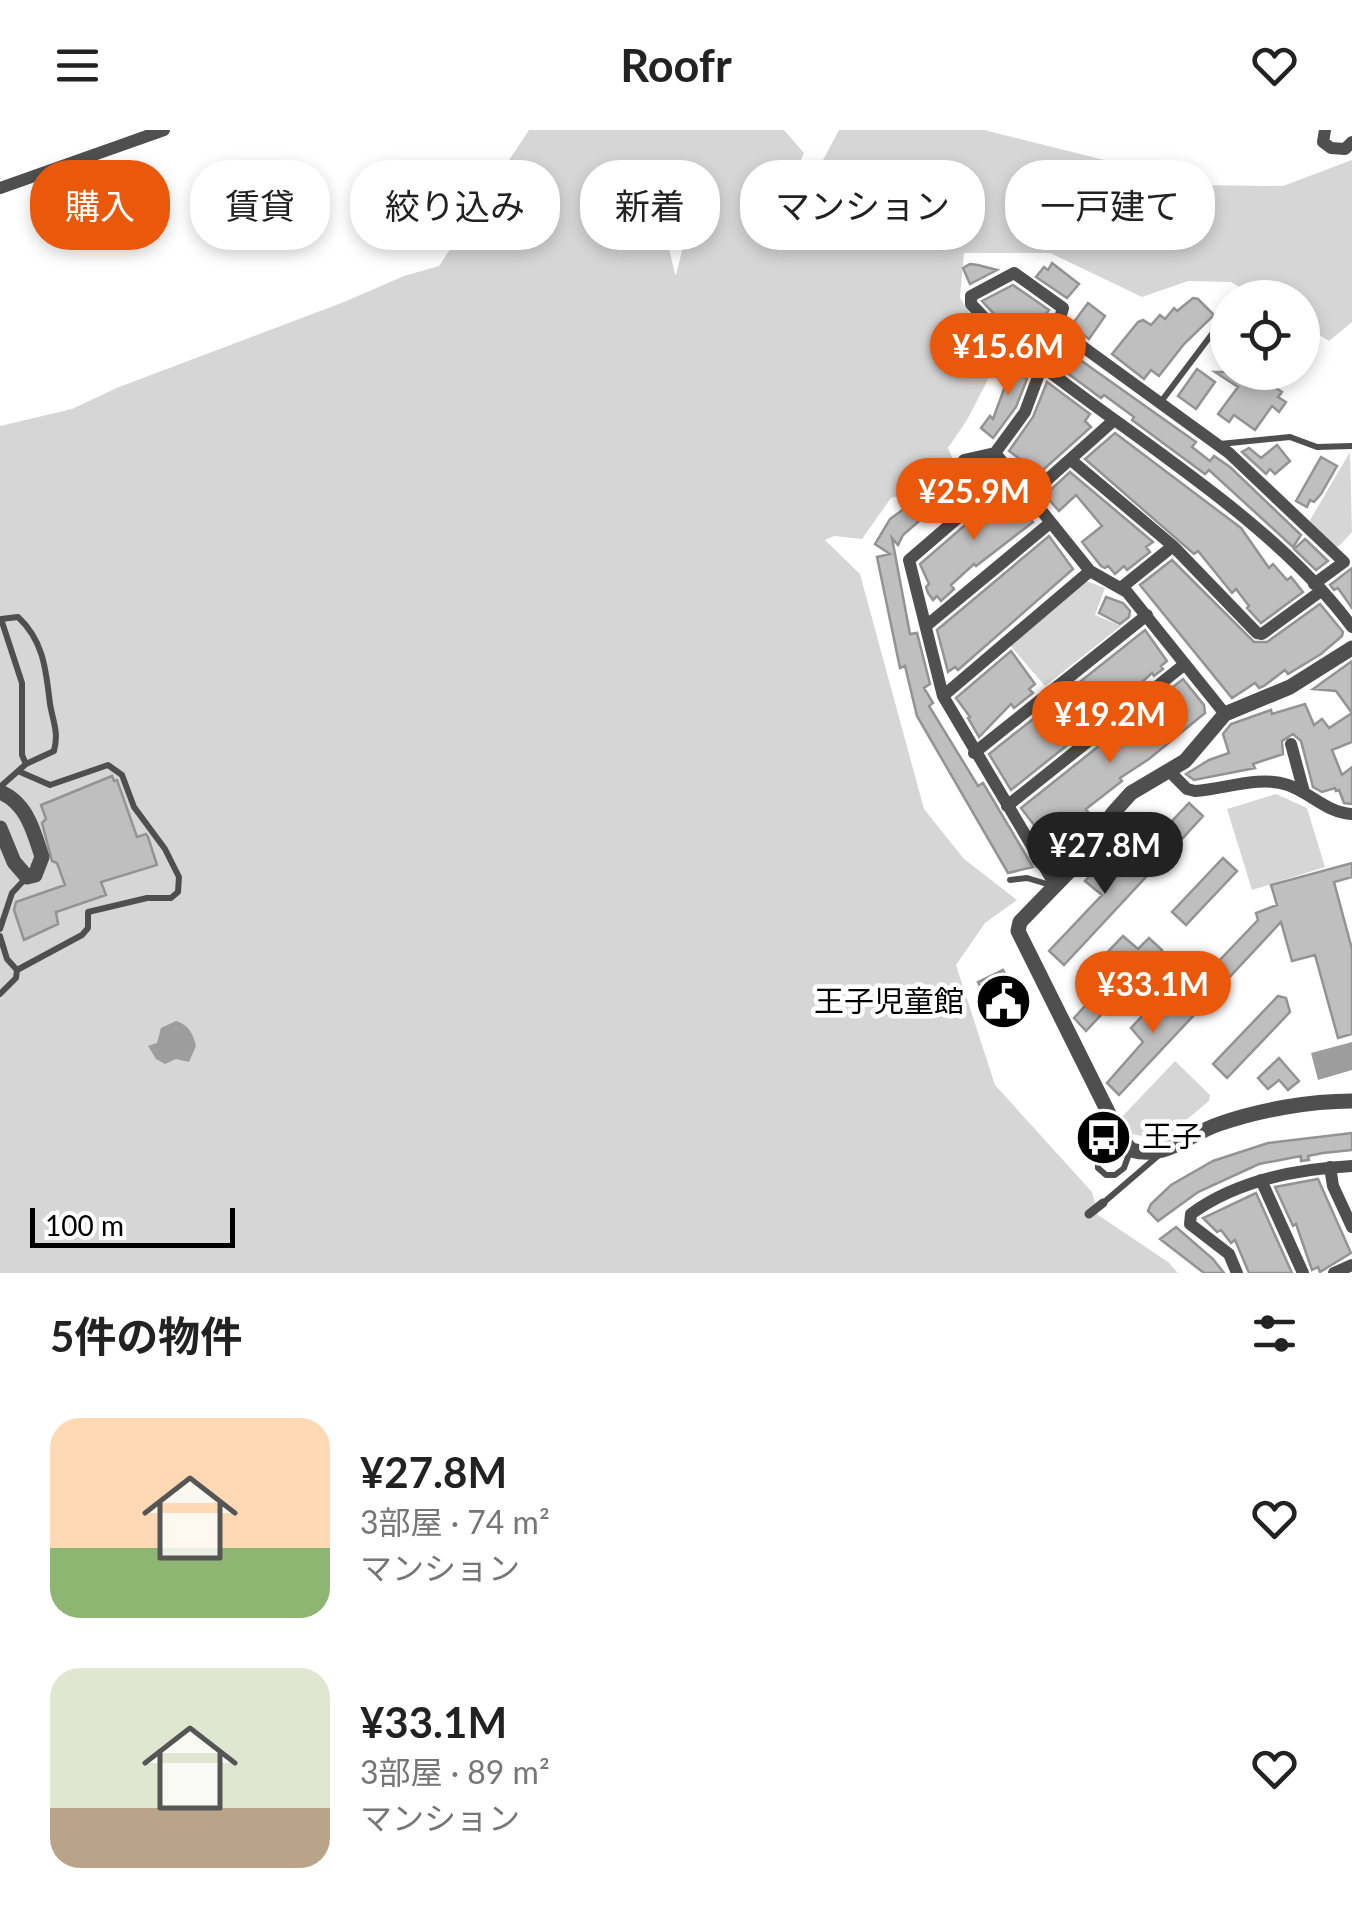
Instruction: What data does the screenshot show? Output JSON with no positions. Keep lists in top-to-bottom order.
{
  "places": {
    "public building": ["王子児童館"],
    "bus stop": ["王子"]
  },
  "scale_bar": "100 m",
  "page": {
    "header": "Roofr",
    "chip": [
      "購入",
      "賃貸",
      "絞り込み",
      "新着",
      "マンション",
      "一戸建て"
    ],
    "price": [
      "¥15.6M",
      "¥25.9M",
      "¥19.2M",
      "¥27.8M",
      "¥33.1M"
    ],
    "scale": "100 m",
    "heading": "5件の物件",
    "list": [
      {
        "name": "¥27.8M",
        "note": "3部屋 · 74 m² · マンション"
      },
      {
        "name": "¥33.1M",
        "note": "3部屋 · 89 m² · マンション"
      }
    ]
  }
}
